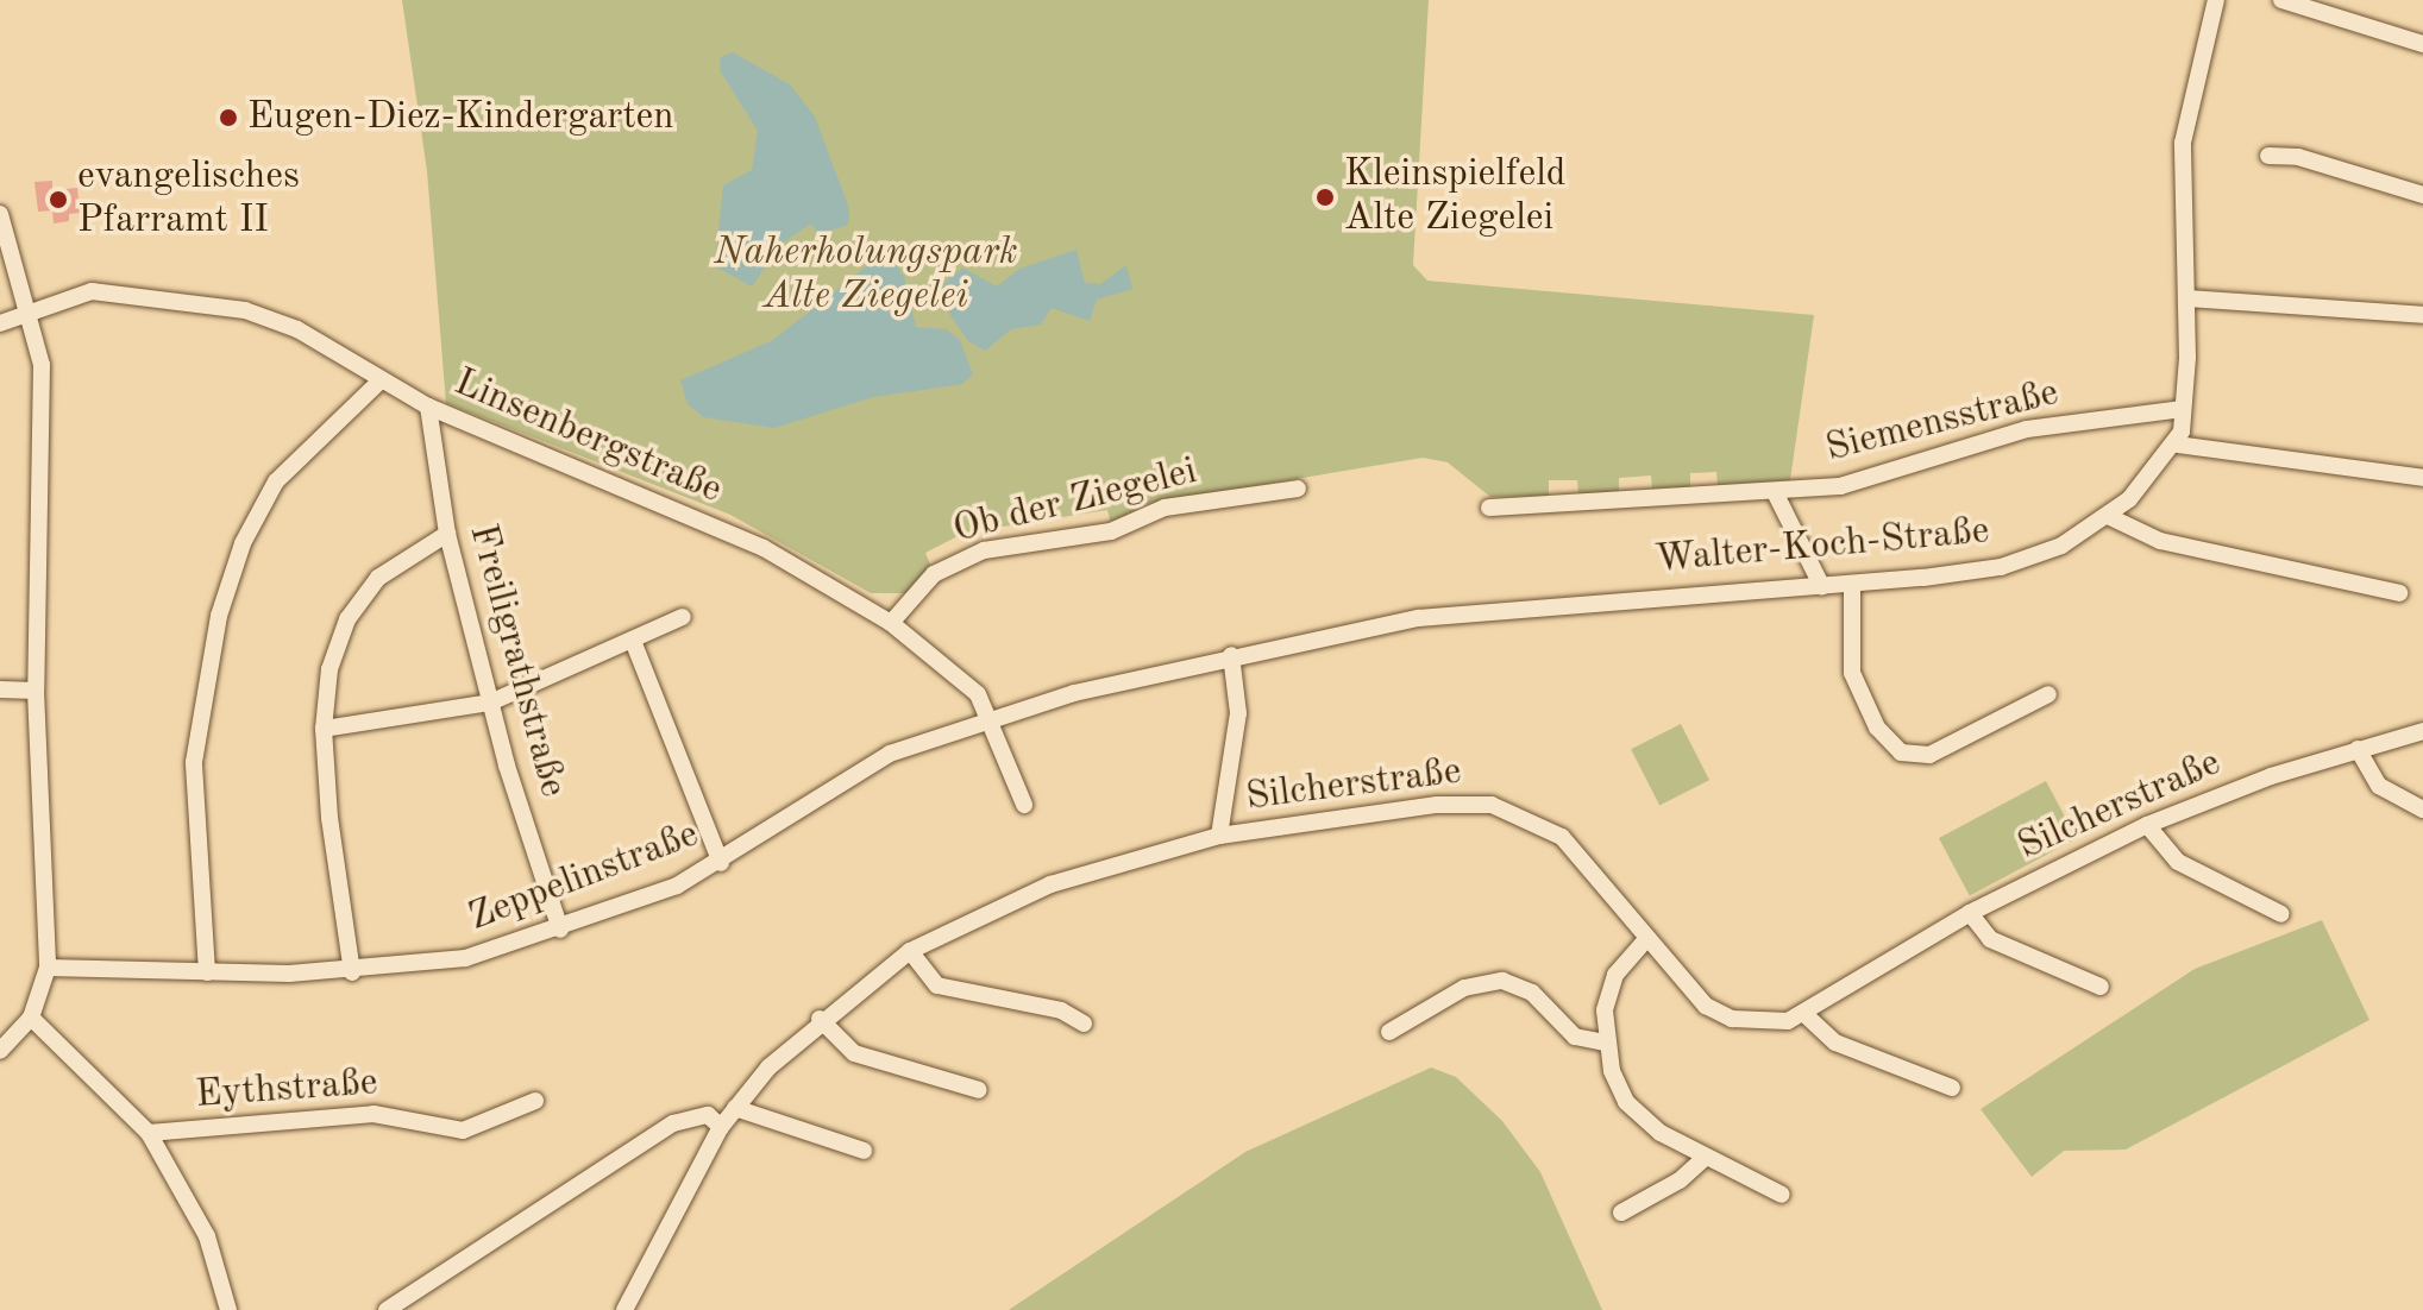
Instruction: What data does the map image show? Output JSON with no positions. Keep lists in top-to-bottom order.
{
  "streets": {
    "street": [
      "Siemensstraße",
      "Linsenbergstraße",
      "Ob der Ziegelei",
      "Walter-Koch-Straße",
      "Freiligrathstraße",
      "Silcherstraße",
      "Zeppelinstraße",
      "Eythstraße"
    ]
  },
  "crossings": [
    ["Linsenbergstraße", "Ob der Ziegelei"],
    ["Linsenbergstraße", "Walter-Koch-Straße"],
    ["Linsenbergstraße", "Freiligrathstraße"],
    ["Linsenbergstraße", "Zeppelinstraße"],
    ["Walter-Koch-Straße", "Zeppelinstraße"],
    ["Freiligrathstraße", "Zeppelinstraße"]
  ],
  "parks": ["Naherholungspark Alte Ziegelei"],
  "places": ["Eugen-Diez-Kindergarten", "Kleinspielfeld Alte Ziegelei", "evangelisches Pfarramt II"]
}
